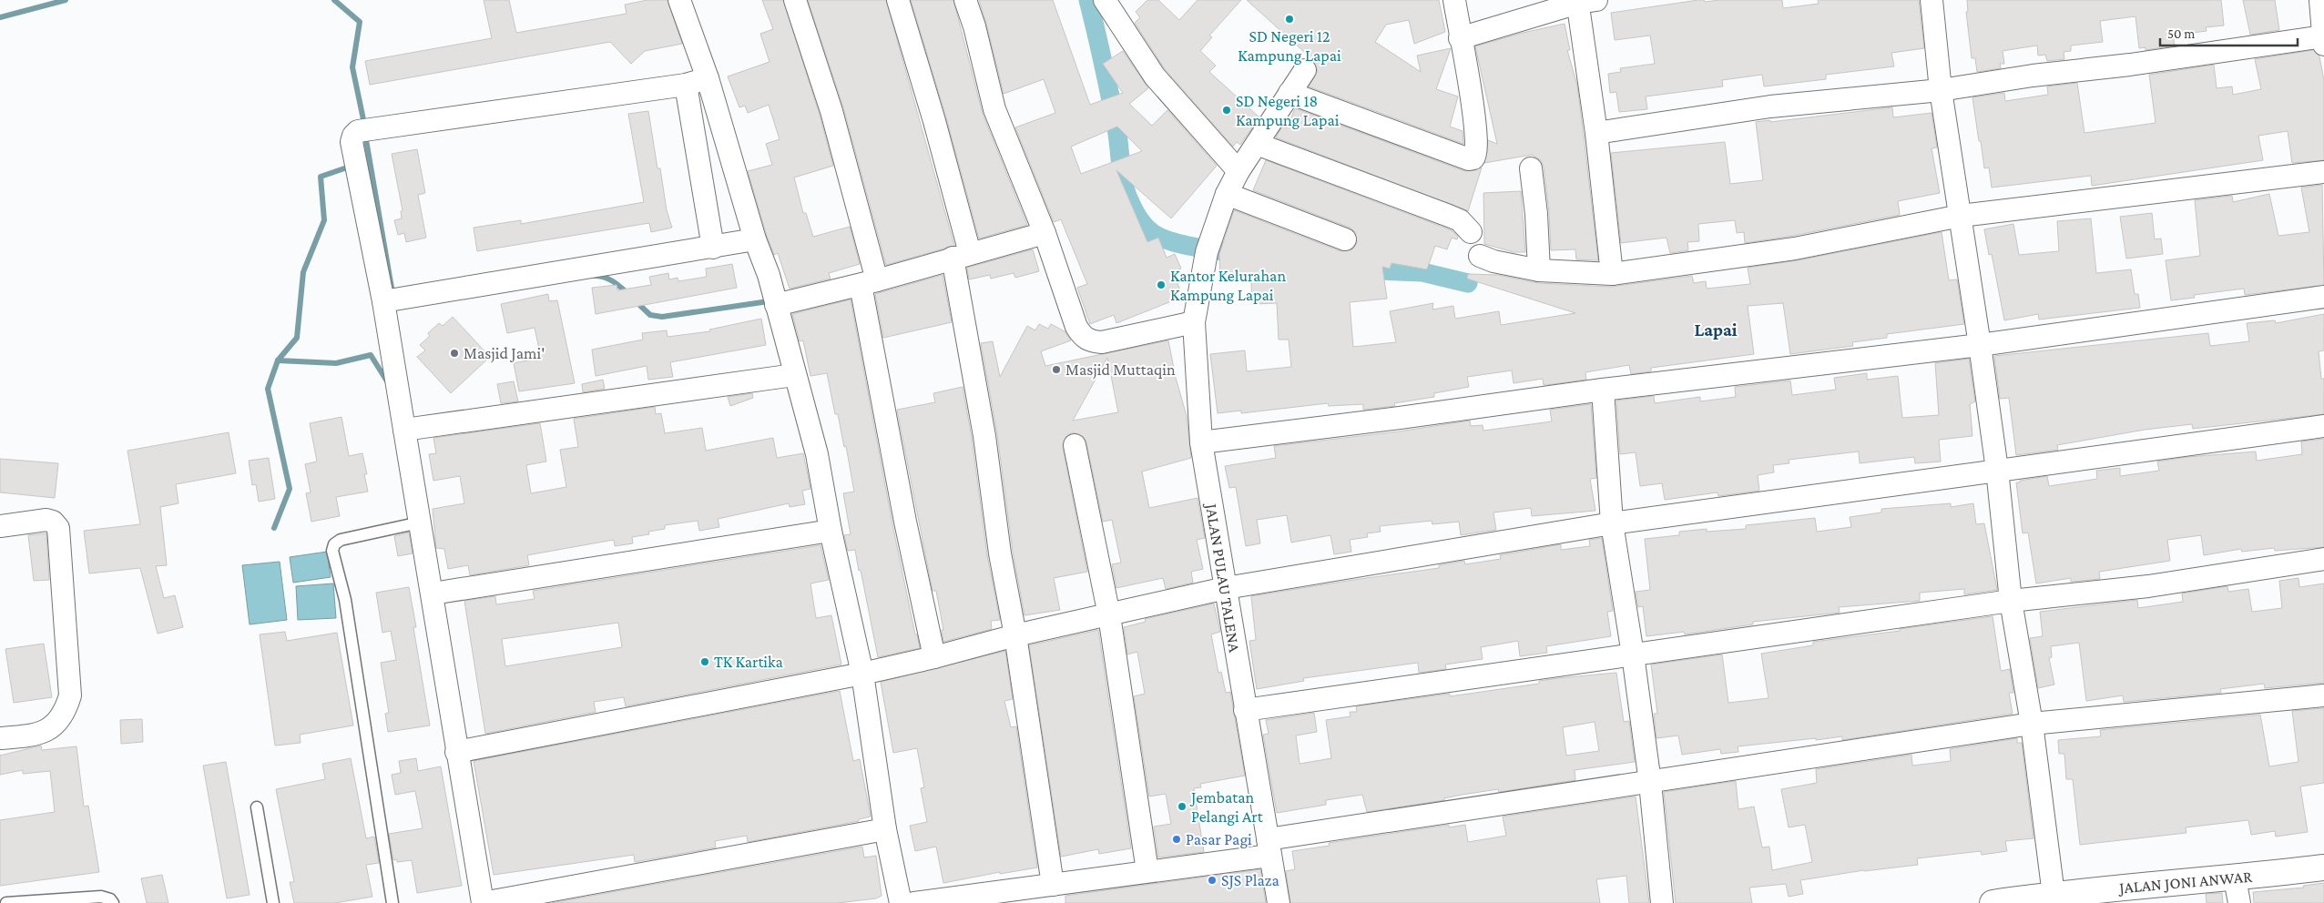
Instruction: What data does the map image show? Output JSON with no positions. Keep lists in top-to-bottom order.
{
  "streets": {
    "main road": ["JALAN JONI ANWAR"],
    "street": ["JALAN PULAU TALENA"]
  },
  "districts": ["Lapai"],
  "places": [
    "SD Negeri 12 Kampung Lapai",
    "SD Negeri 18 Kampung Lapai",
    "Kantor Kelurahan Kampung Lapai",
    "Masjid Jami'",
    "Masjid Muttaqin",
    "TK Kartika",
    "Jembatan Pelangi Art",
    "Pasar Pagi",
    "SJS Plaza"
  ],
  "scale_bar": "50 m"
}
